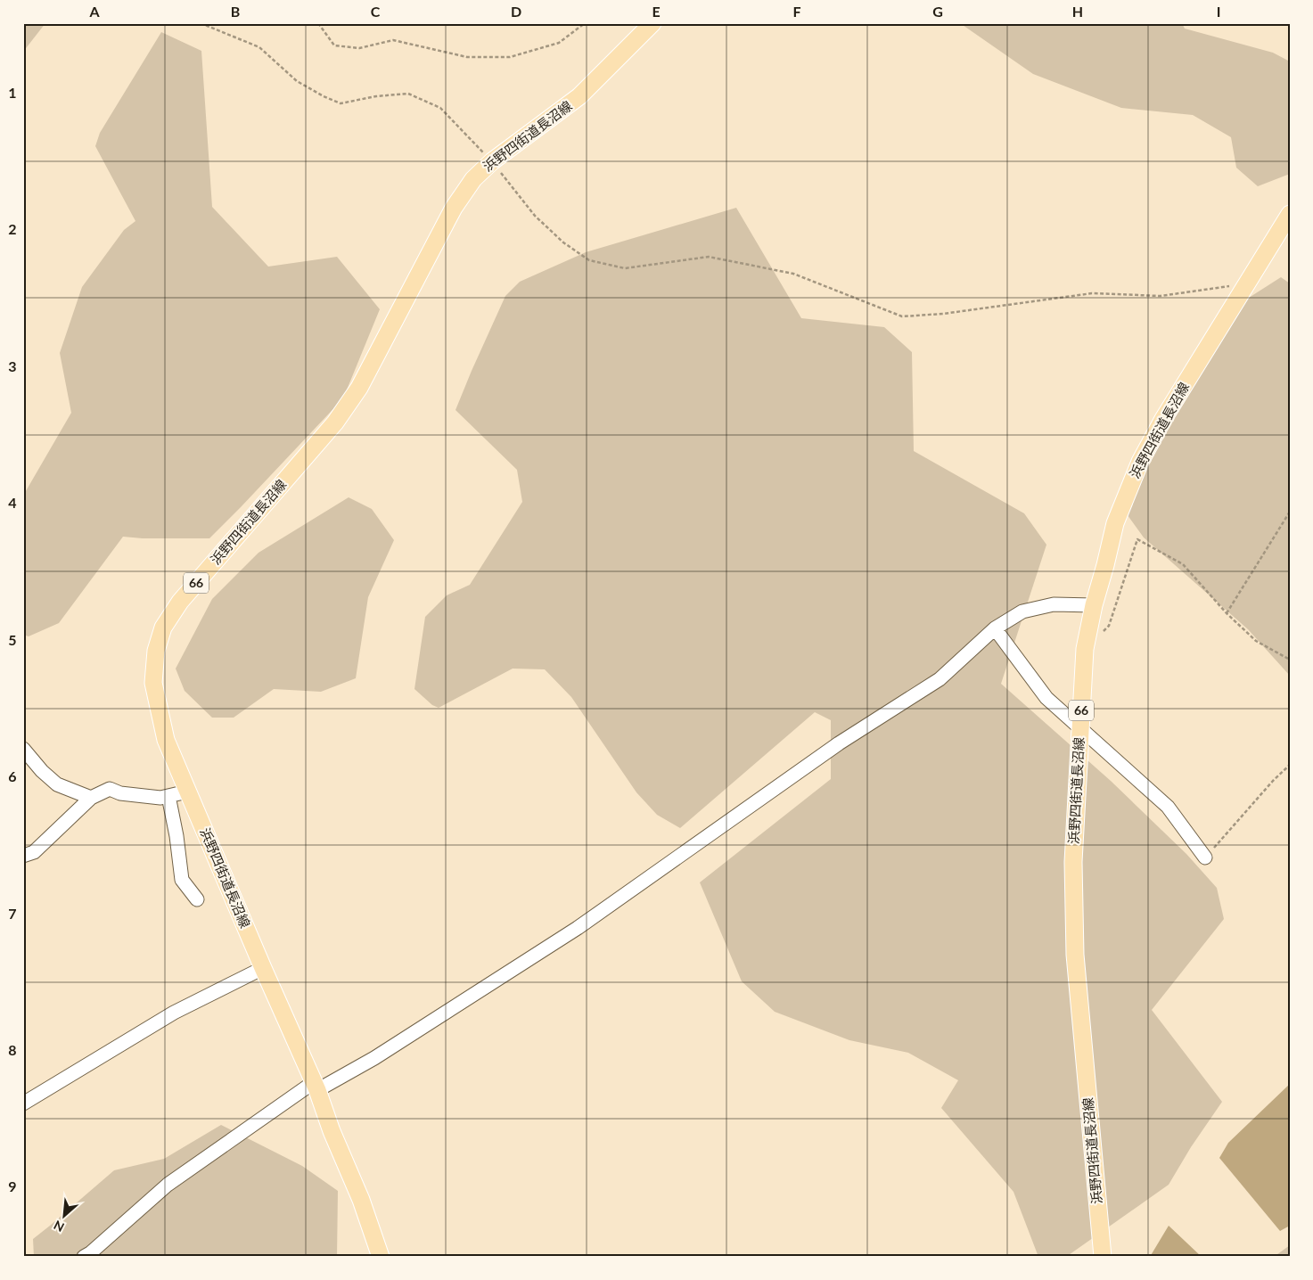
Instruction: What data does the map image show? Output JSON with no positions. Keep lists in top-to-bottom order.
{
  "streets": {
    "main road": ["浜野四街道長沼線", "66"]
  },
  "north": "bottom left",
  "grid": {
    "columns": [
      "A",
      "B",
      "C",
      "D",
      "E",
      "F",
      "G",
      "H",
      "I"
    ],
    "rows": [
      "1",
      "2",
      "3",
      "4",
      "5",
      "6",
      "7",
      "8",
      "9"
    ]
  }
}
